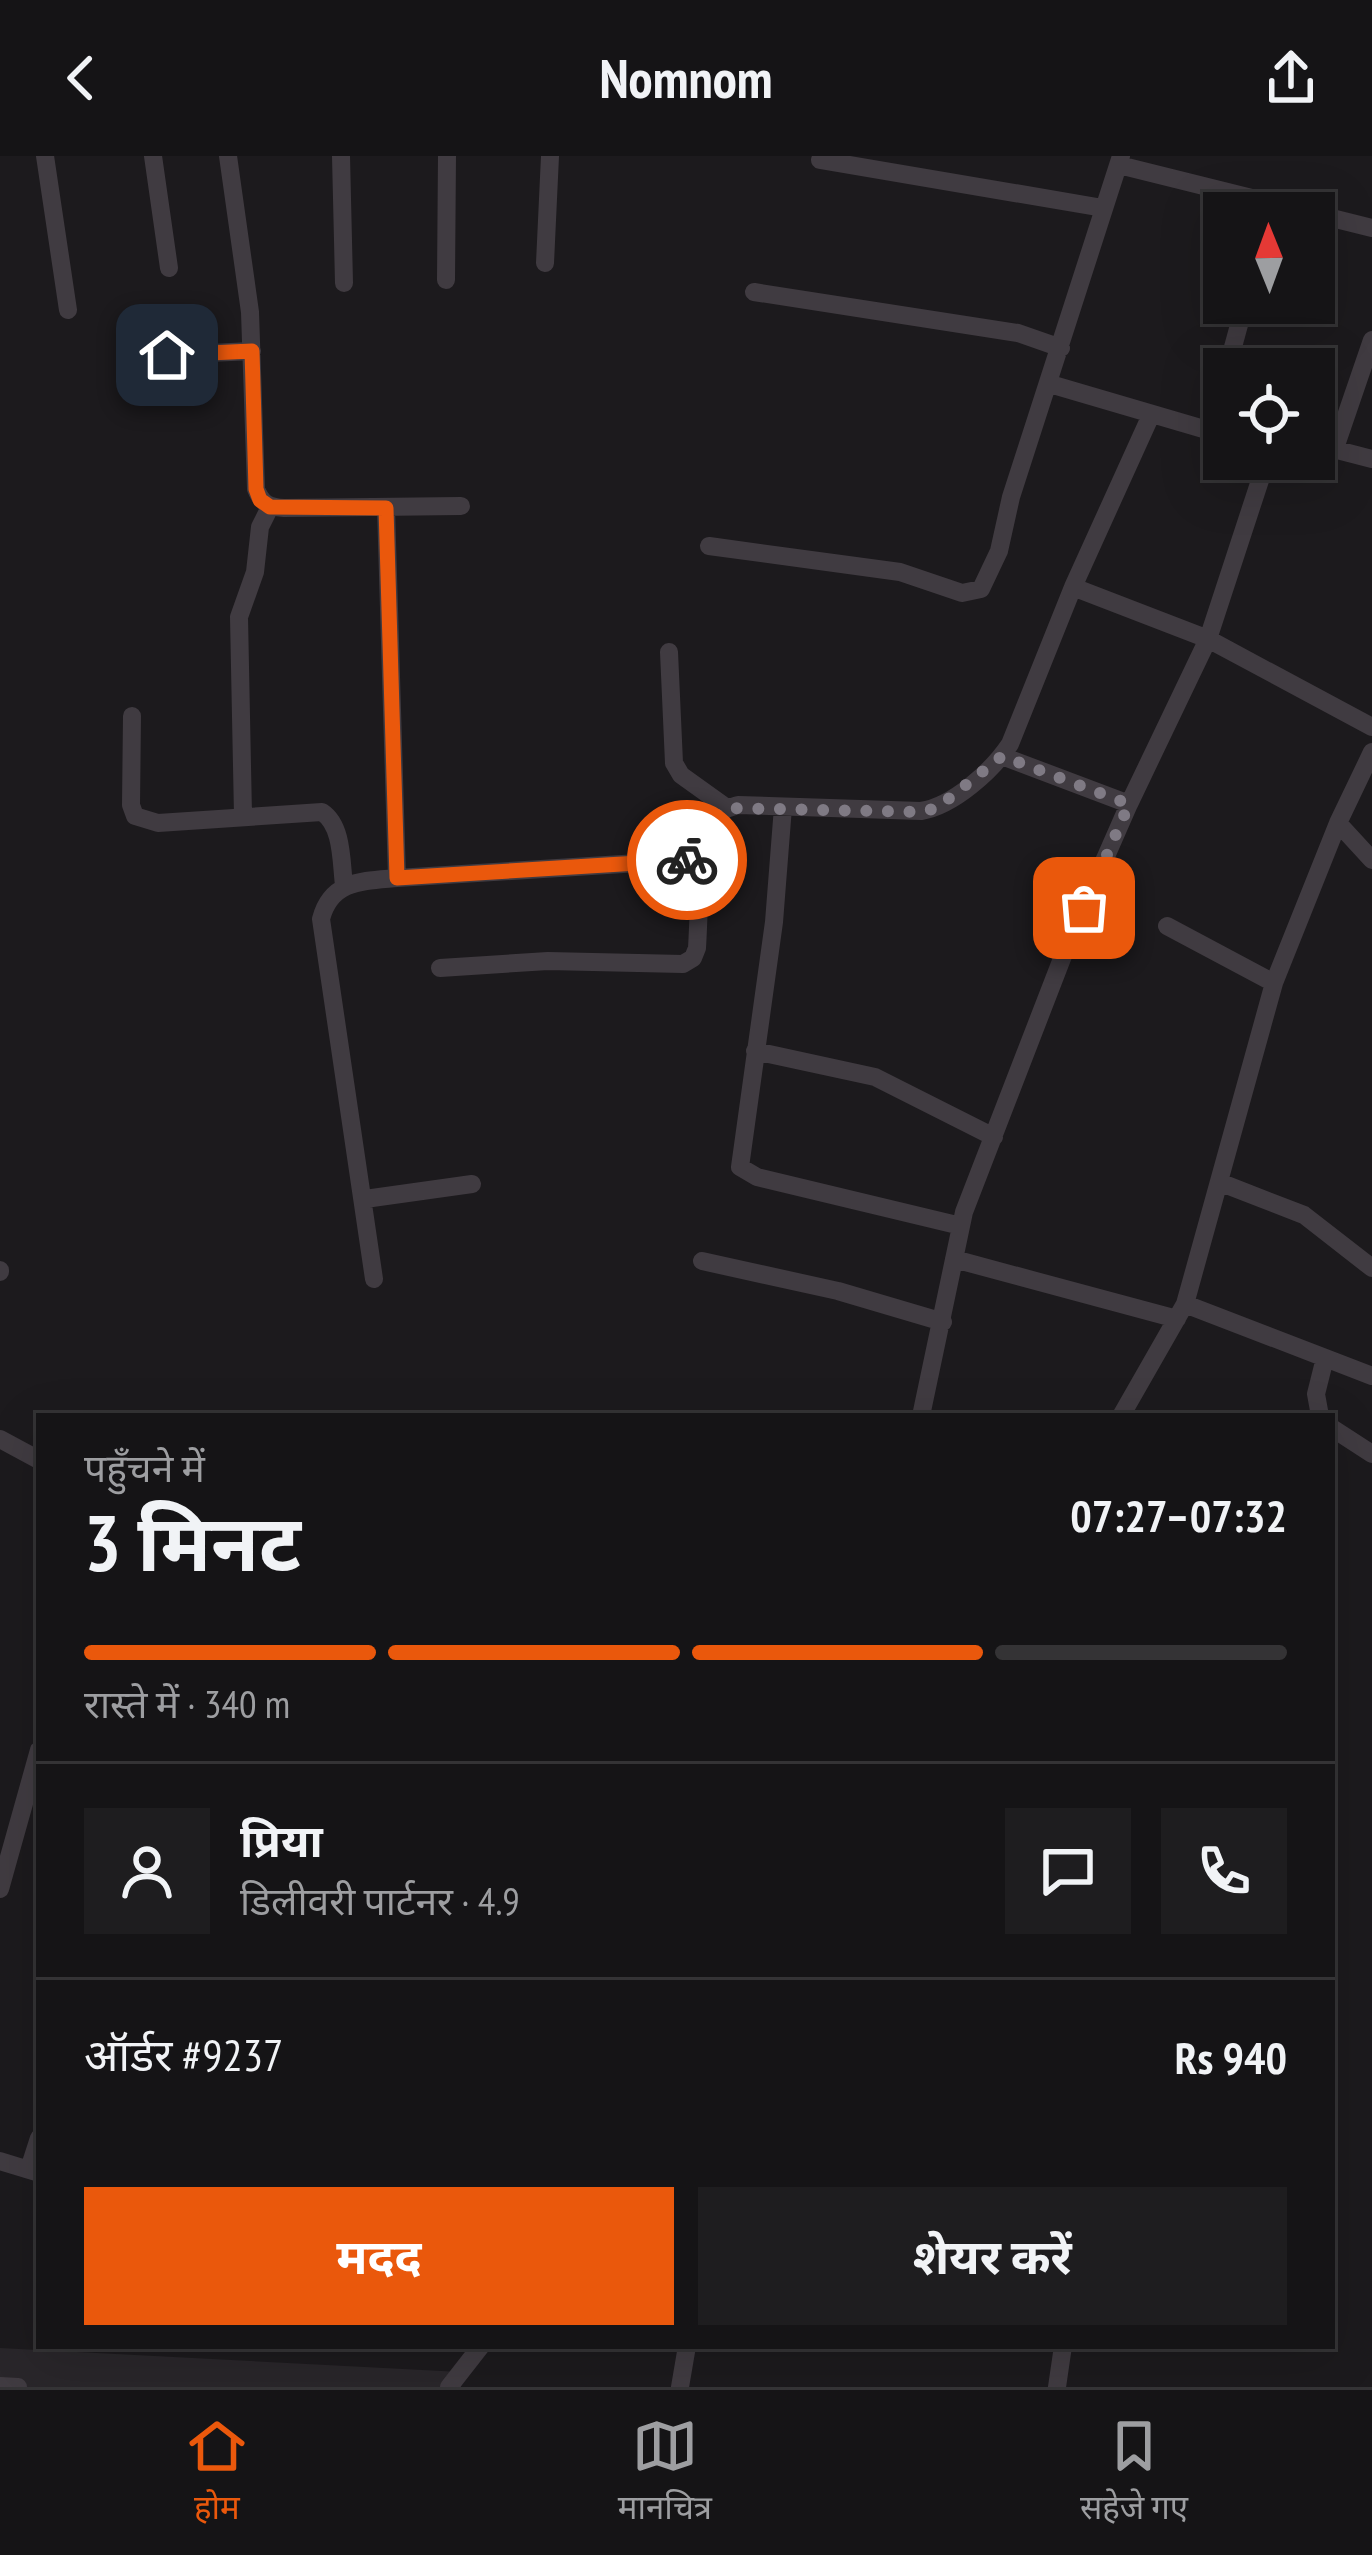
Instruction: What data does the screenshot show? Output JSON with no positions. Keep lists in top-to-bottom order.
{
  "north": "top",
  "page": {
    "header": "Nomnom",
    "heading": ["3 मिनट", "पहुँचने में", "07:27–07:32"],
    "panel": [
      "प्रिया",
      "डिलीवरी पार्टनर · 4.9",
      "ऑर्डर #9237",
      "Rs 940"
    ],
    "bar": "रास्ते में · 340 m",
    "buttons": ["मदद", "शेयर करें"],
    "tabs": ["होम", "मानचित्र", "सहेजे गए"]
  }
}
